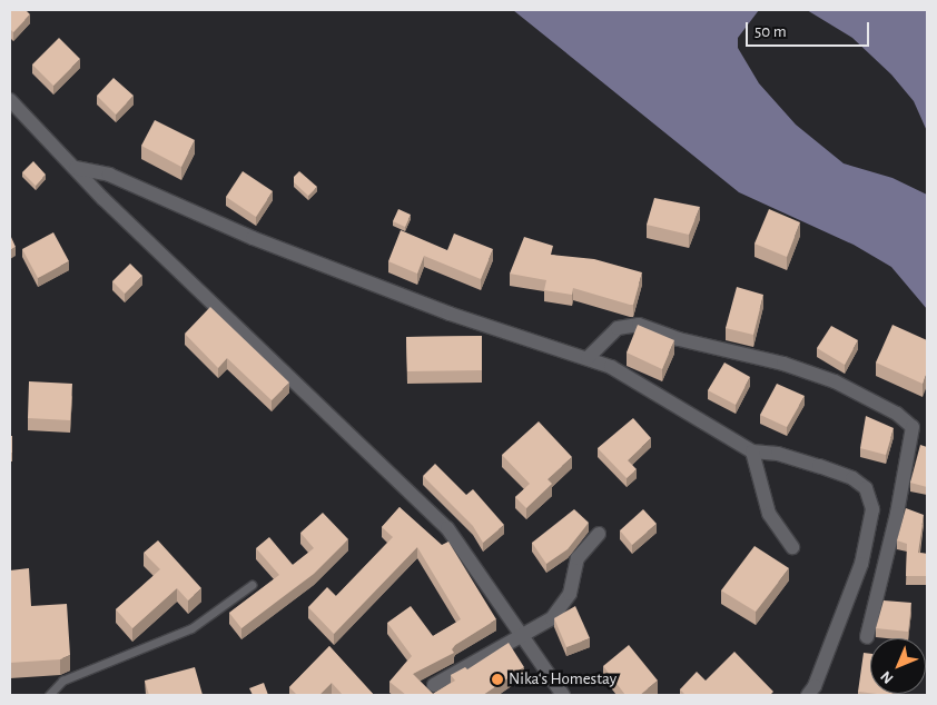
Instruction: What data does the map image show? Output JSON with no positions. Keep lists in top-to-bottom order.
{
  "places": ["Nika‘s Homestay"],
  "scale_bar": "50 m",
  "north": "bottom left"
}
